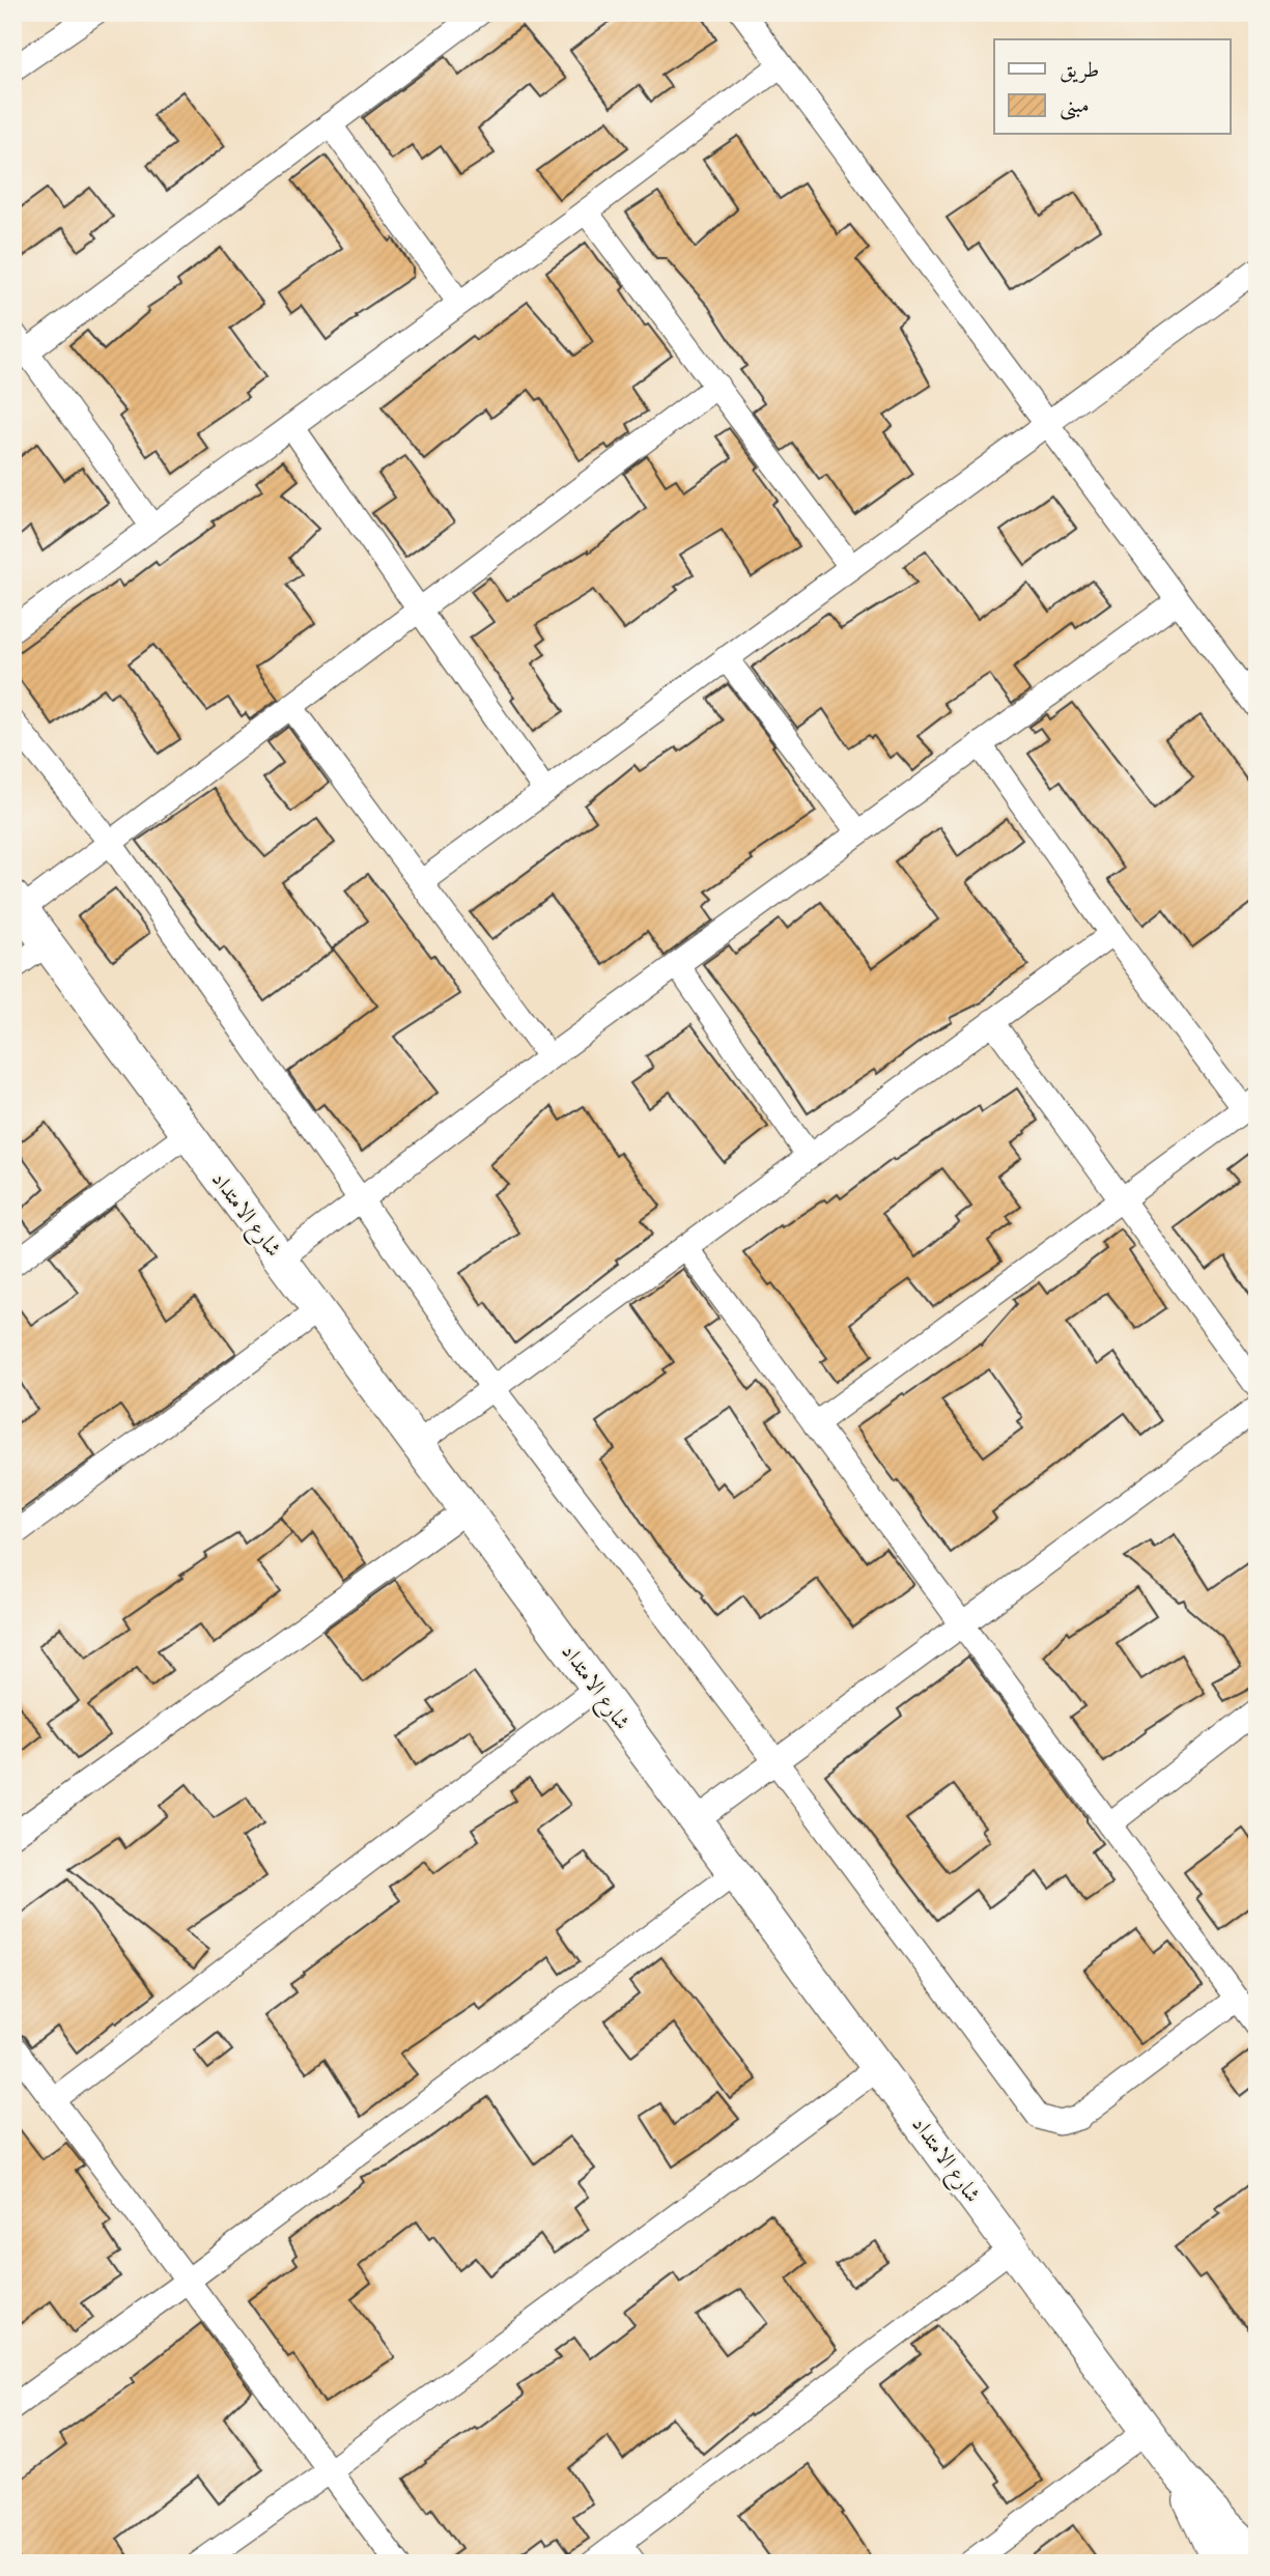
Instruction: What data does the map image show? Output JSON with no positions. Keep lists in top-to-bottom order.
{
  "streets": {
    "street": ["شارع الامتداد"]
  },
  "legend": ["طريق", "مبنى"]
}
